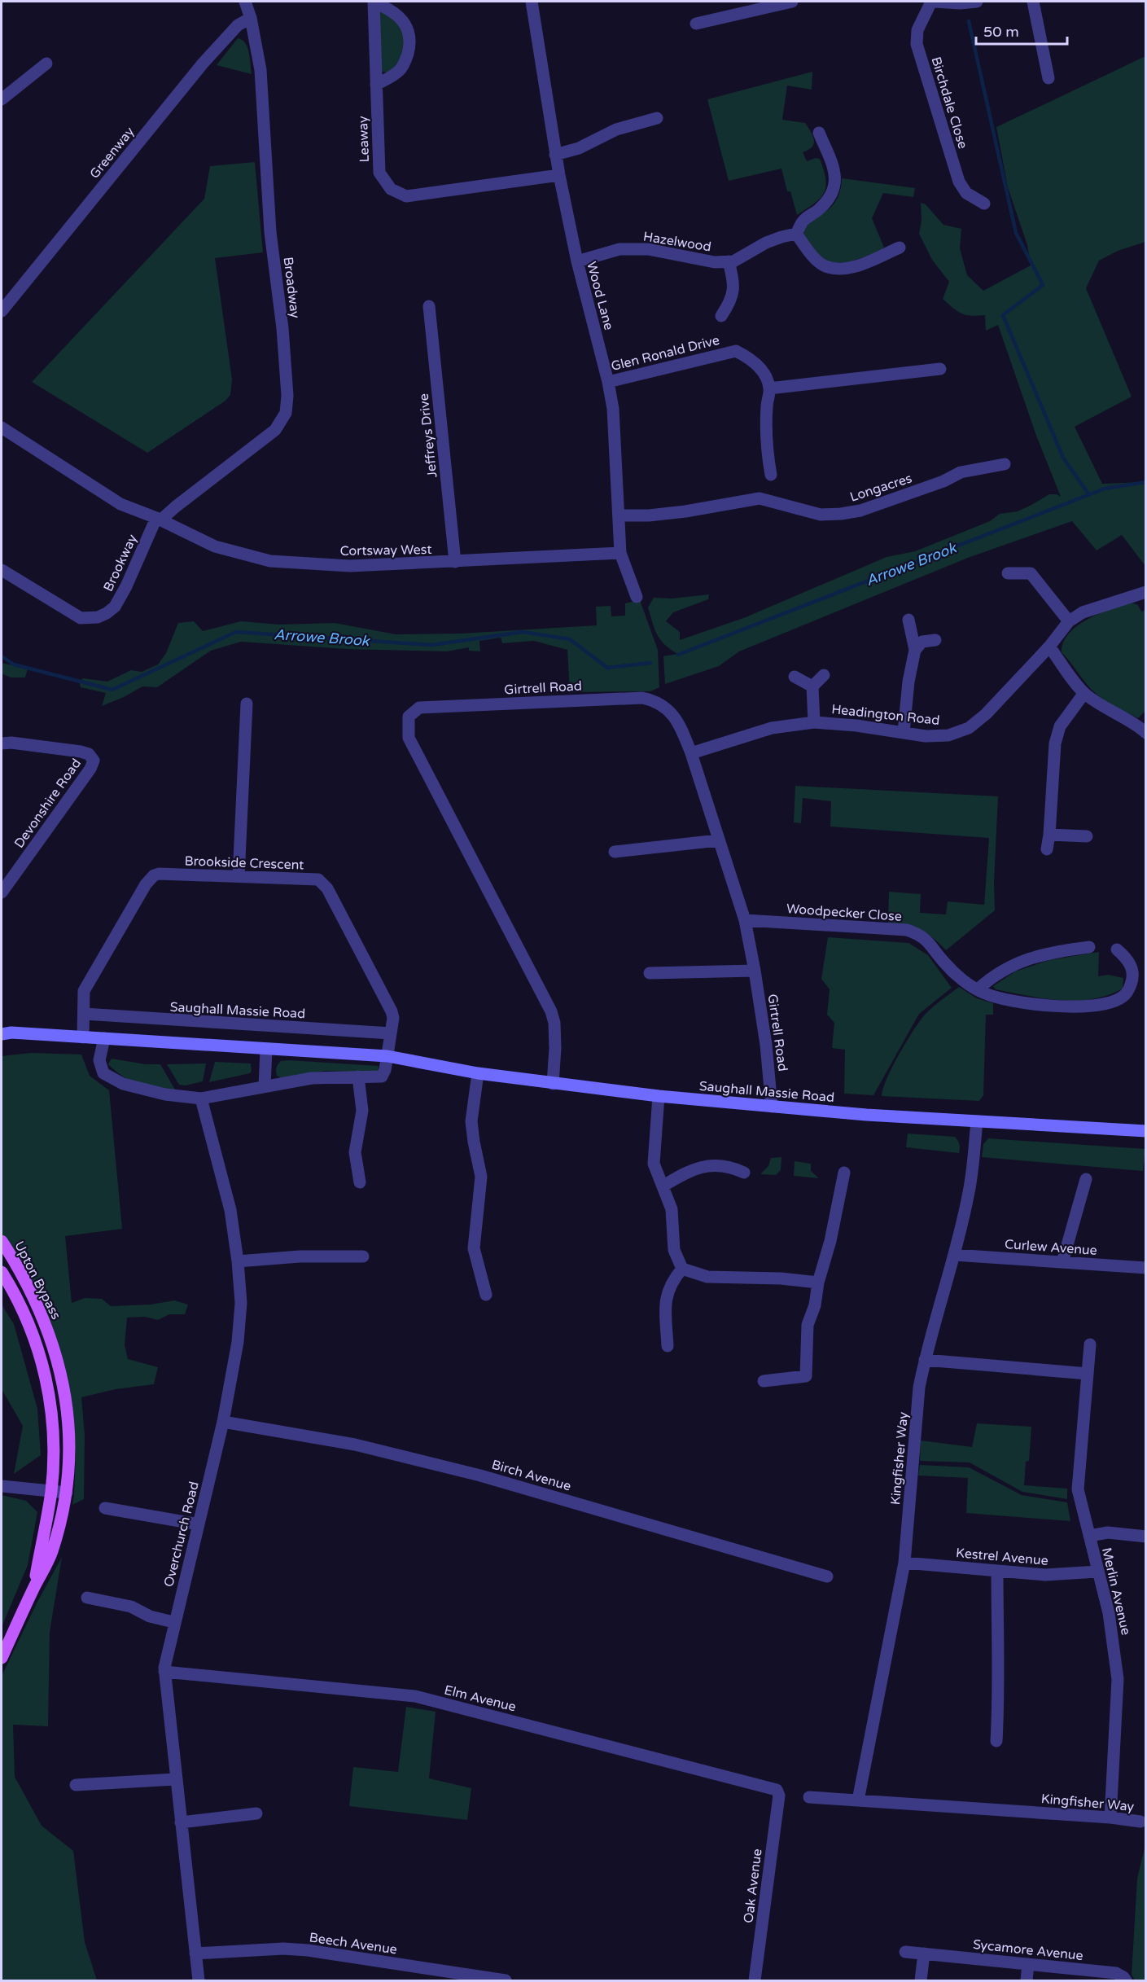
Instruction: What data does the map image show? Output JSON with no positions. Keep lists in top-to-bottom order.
{
  "streets": {
    "main road": ["Saughall Massie Road", "Upton Bypass"],
    "street": [
      "Birchdale Close",
      "Leaway",
      "Greenway",
      "Hazelwood",
      "Broadway",
      "Wood Lane",
      "Glen Ronald Drive",
      "Jeffreys Drive",
      "Longacres",
      "Cortsway West",
      "Brookway",
      "Girtrell Road",
      "Headington Road",
      "Devonshire Road",
      "Brookside Crescent",
      "Woodpecker Close",
      "Curlew Avenue",
      "Kingfisher Way",
      "Birch Avenue",
      "Overchurch Road",
      "Kestrel Avenue",
      "Merlin Avenue",
      "Elm Avenue",
      "Oak Avenue",
      "Beech Avenue",
      "Sycamore Avenue"
    ]
  },
  "crossings": [
    ["Leaway", "Wood Lane"],
    ["Greenway", "Broadway"],
    ["Hazelwood", "Wood Lane"],
    ["Broadway", "Cortsway West"],
    ["Broadway", "Brookway"],
    ["Wood Lane", "Glen Ronald Drive"],
    ["Wood Lane", "Longacres"],
    ["Wood Lane", "Cortsway West"],
    ["Jeffreys Drive", "Cortsway West"],
    ["Cortsway West", "Brookway"],
    ["Girtrell Road", "Headington Road"],
    ["Girtrell Road", "Woodpecker Close"],
    ["Girtrell Road", "Saughall Massie Road"],
    ["Brookside Crescent", "Saughall Massie Road"],
    ["Saughall Massie Road", "Kingfisher Way"],
    ["Curlew Avenue", "Kingfisher Way"],
    ["Kingfisher Way", "Kestrel Avenue"],
    ["Kingfisher Way", "Merlin Avenue"],
    ["Birch Avenue", "Overchurch Road"],
    ["Overchurch Road", "Elm Avenue"],
    ["Overchurch Road", "Beech Avenue"],
    ["Kestrel Avenue", "Merlin Avenue"],
    ["Elm Avenue", "Oak Avenue"]
  ],
  "water": ["Arrowe Brook"],
  "scale_bar": "50 m"
}
